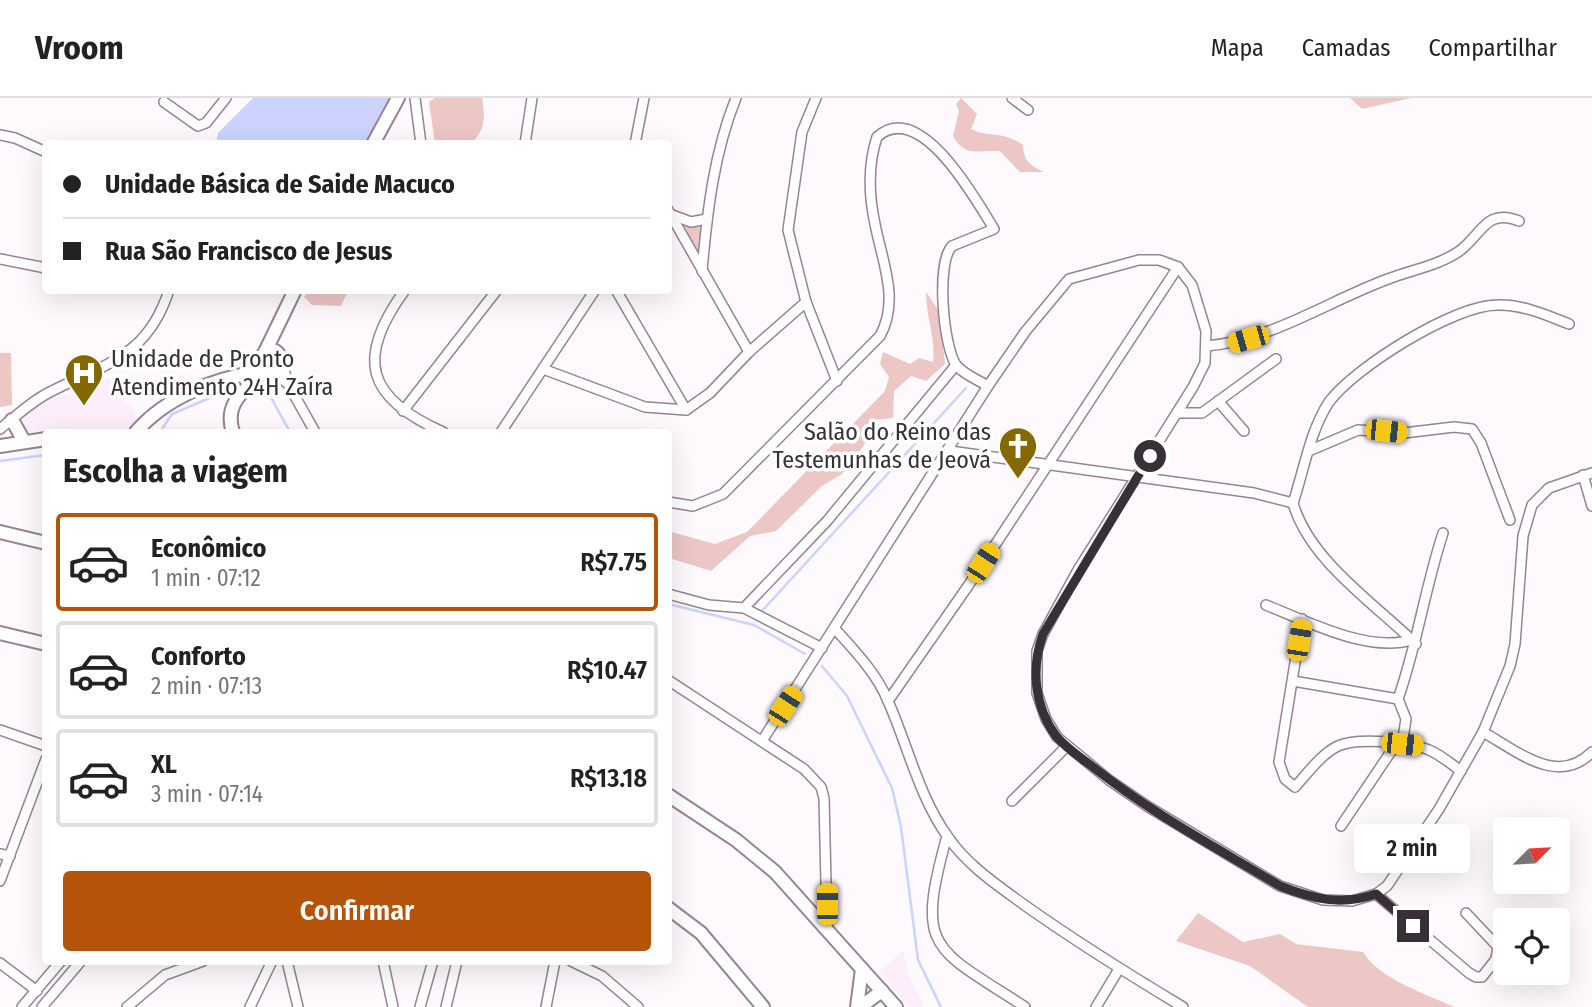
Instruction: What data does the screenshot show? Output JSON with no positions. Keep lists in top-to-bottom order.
{
  "places": {
    "hospital": ["Unidade de Pronto Atendimento 24H Zaíra"],
    "church": ["Salão do Reino das Testemunhas de Jeová"]
  },
  "north": "top right",
  "page": {
    "header": "Vroom",
    "nav": ["Mapa", "Camadas", "Compartilhar"],
    "banner": ["Unidade Básica de Saide Macuco", "Rua São Francisco de Jesus"],
    "heading": "Escolha a viagem",
    "list": [
      {
        "name": "Econômico",
        "note": "1 min · 07:12",
        "value": "R$7.75"
      },
      {
        "name": "Conforto",
        "note": "2 min · 07:13",
        "value": "R$10.47"
      },
      {
        "name": "XL",
        "note": "3 min · 07:14",
        "value": "R$13.18"
      }
    ],
    "bubble": "2 min",
    "buttons": "Confirmar"
  }
}
